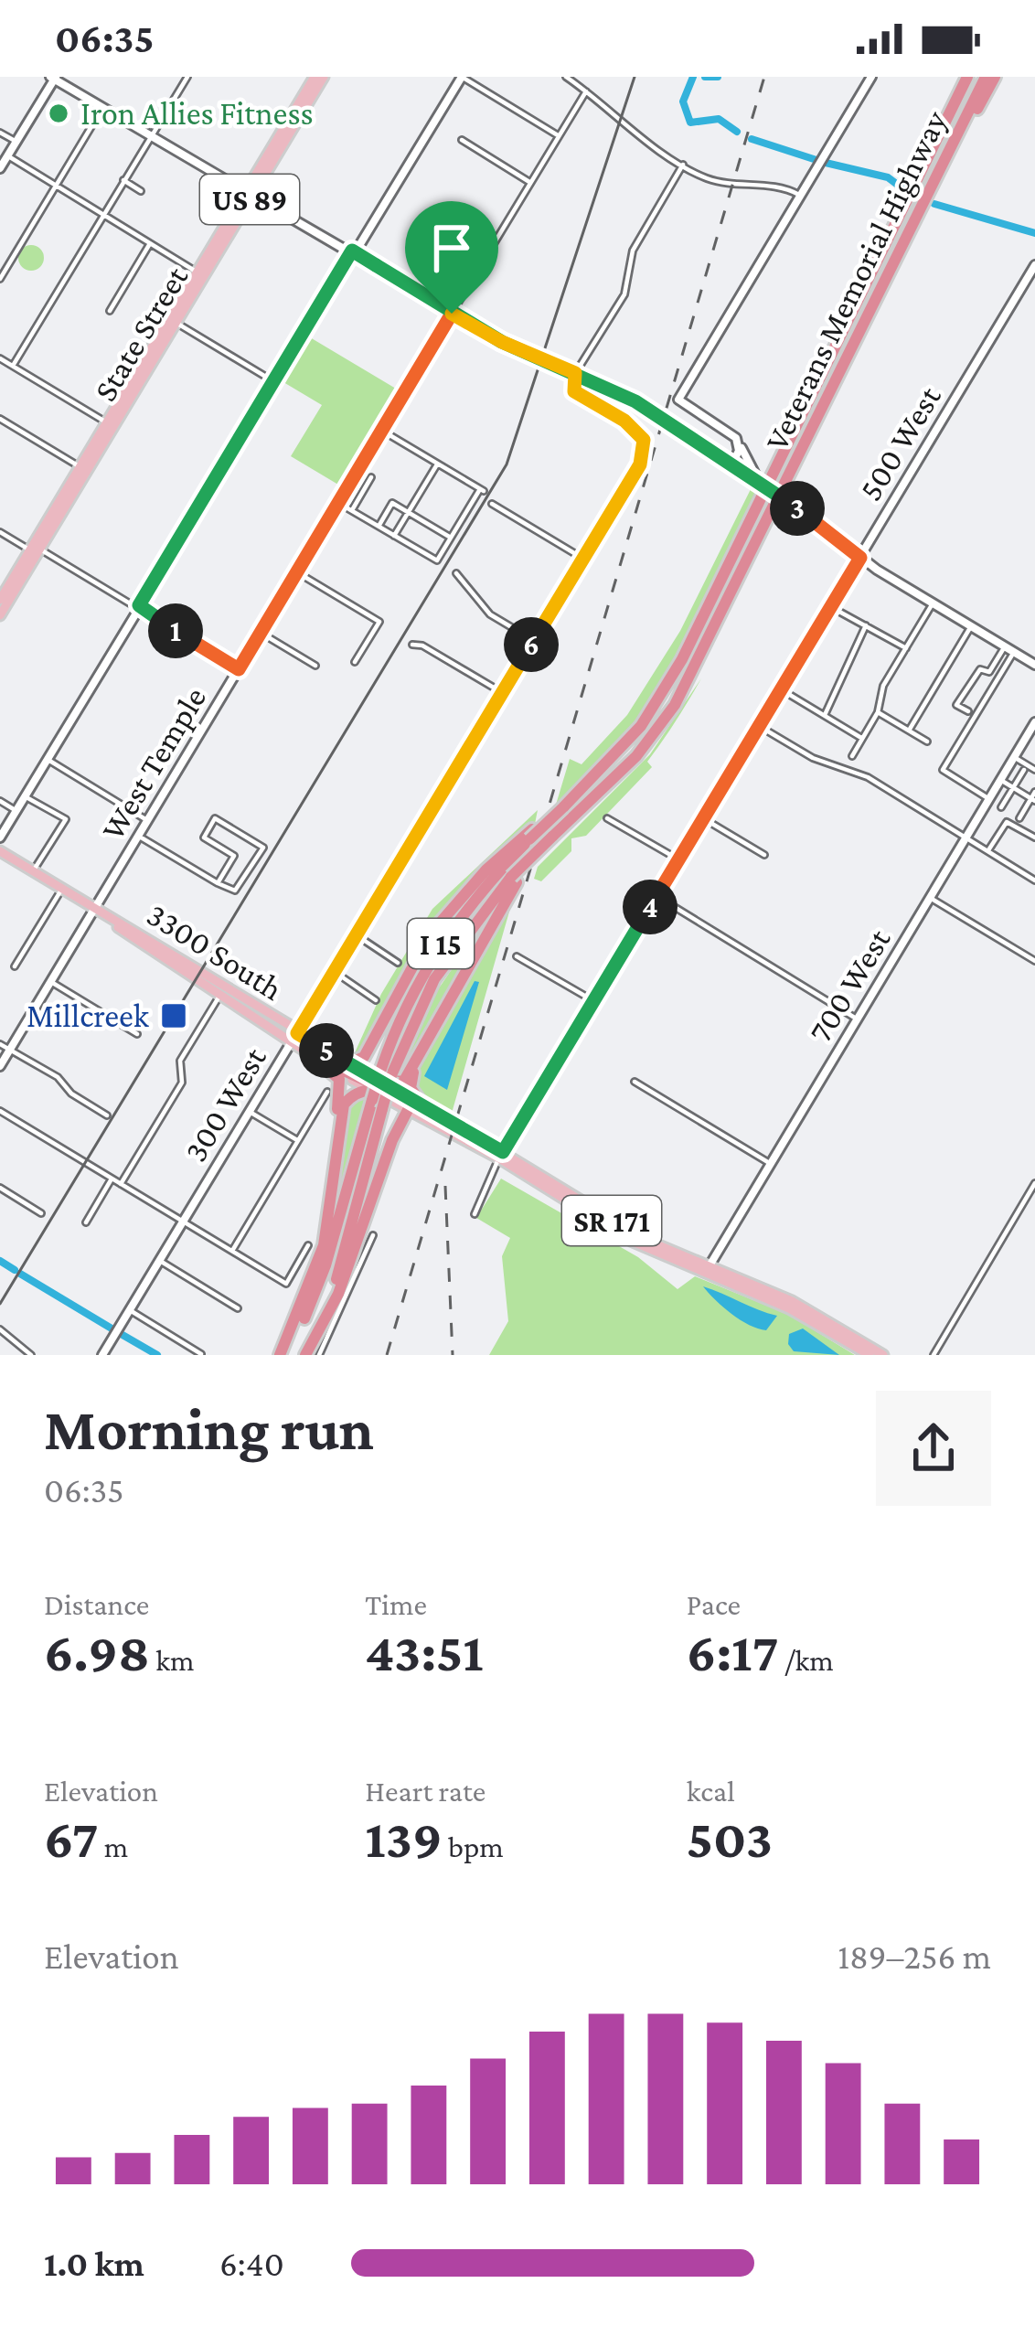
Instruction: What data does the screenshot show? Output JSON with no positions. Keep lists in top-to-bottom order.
{
  "streets": {
    "highway": ["Veterans Memorial Highway", "I 15"],
    "main road": [
      "US 89",
      "State Street",
      "3300 South",
      "SR 171"
    ],
    "street": [
      "500 West",
      "West Temple",
      "700 West",
      "300 West"
    ]
  },
  "crossings": [
    ["Veterans Memorial Highway", "SR 171"],
    ["500 West", "SR 171"],
    ["West Temple", "3300 South"],
    ["3300 South", "300 West"],
    ["700 West", "SR 171"]
  ],
  "places": {
    "other": ["Iron Allies Fitness"],
    "transit": ["Millcreek"]
  },
  "page": {
    "status": "06:35",
    "pins": [
      "3",
      "1",
      "6",
      "4",
      "5"
    ],
    "heading": ["Morning run", "06:35"],
    "stats": [
      ["Distance", "6.98 km"],
      ["Time", "43:51"],
      ["Pace", "6:17 /km"],
      ["Elevation", "67 m"],
      ["Heart rate", "139 bpm"],
      ["kcal", "503"]
    ],
    "chart": ["Elevation", "189–256 m"],
    "list": [
      {
        "name": "1.0 km",
        "note": "6:40"
      }
    ]
  }
}
